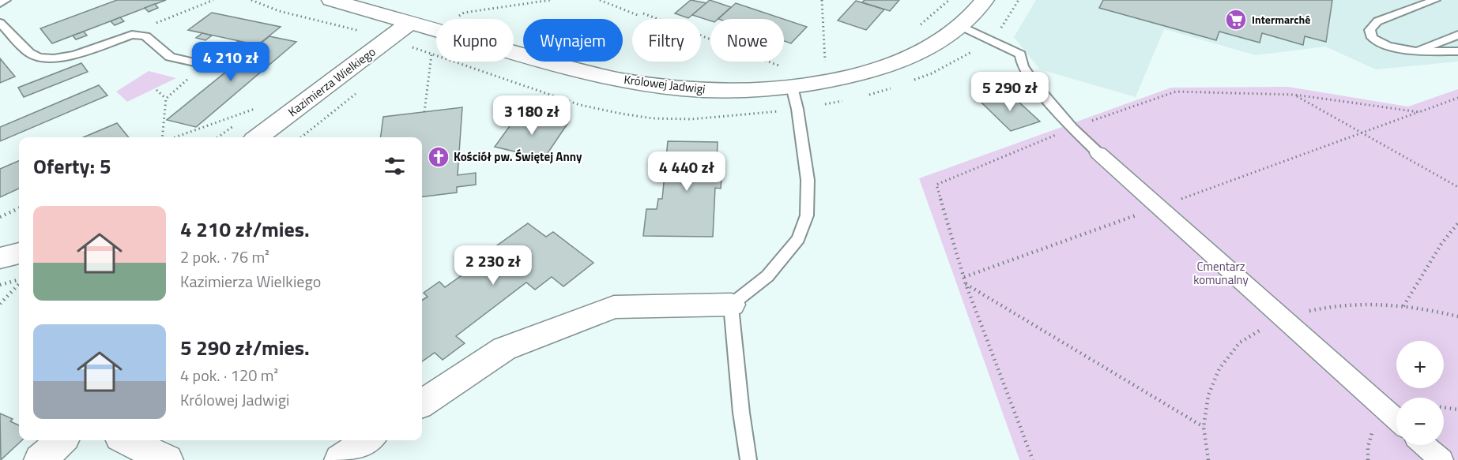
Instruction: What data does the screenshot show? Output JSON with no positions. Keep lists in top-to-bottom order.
{
  "streets": {
    "street": ["Kazimierza Wielkiego", "Królowej Jadwigi"]
  },
  "crossings": [
    ["Kazimierza Wielkiego", "Królowej Jadwigi"]
  ],
  "parks": ["Cmentarz komunalny"],
  "places": {
    "supermarket": ["Intermarché"],
    "church": ["Kościół pw. Świętej Anny"]
  },
  "page": {
    "chip": [
      "Kupno",
      "Wynajem",
      "Filtry",
      "Nowe"
    ],
    "price": [
      "4 210 zł",
      "5 290 zł",
      "3 180 zł",
      "4 440 zł",
      "2 230 zł"
    ],
    "heading": "Oferty: 5",
    "list": [
      {
        "name": "4 210 zł/mies.",
        "note": "2 pok. · 76 m² · Kazimierza Wielkiego"
      },
      {
        "name": "5 290 zł/mies.",
        "note": "4 pok. · 120 m² · Królowej Jadwigi"
      }
    ],
    "map_buttons": ["+", "−"]
  }
}
